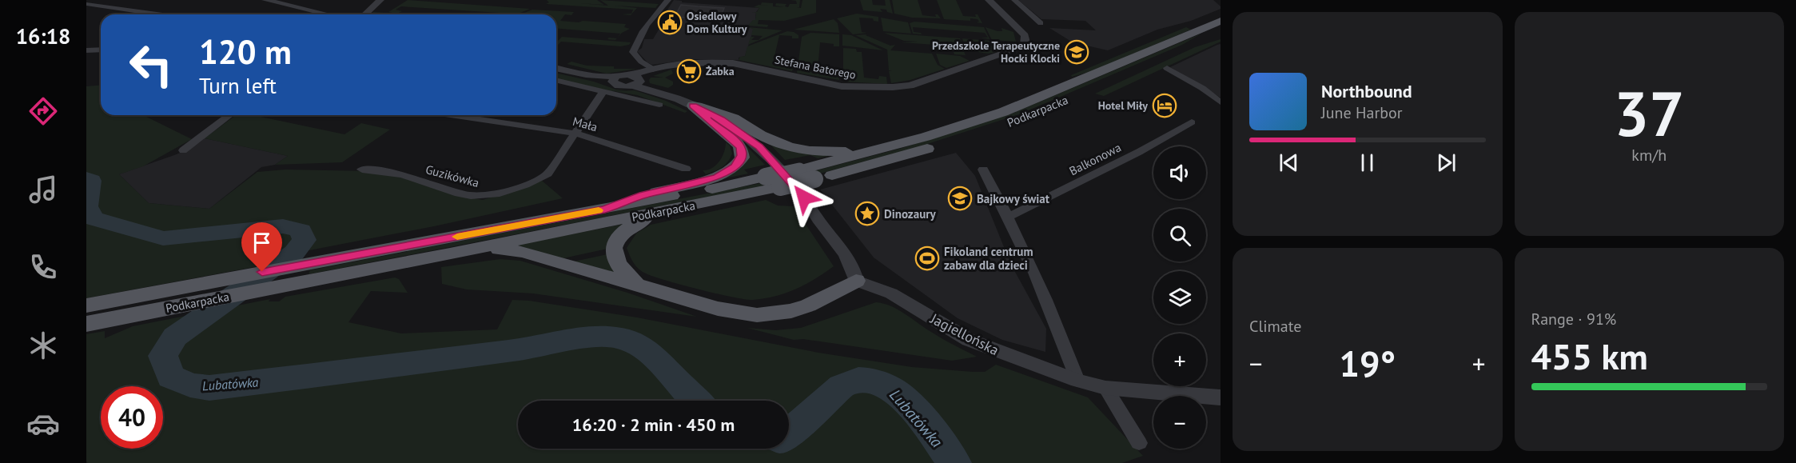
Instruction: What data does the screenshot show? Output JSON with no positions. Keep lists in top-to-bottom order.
{
  "streets": {
    "main road": ["Podkarpacka"],
    "street": [
      "Stefana Batorego",
      "Mała",
      "Balkonowa",
      "Guzikówka",
      "Jagiellońska"
    ]
  },
  "crossings": [
    ["Mała", "Guzikówka"]
  ],
  "water": ["Lubatówka"],
  "places": {
    "public building": ["Osiedlowy Dom Kultury"],
    "school or university": ["Przedszkole Terapeutyczne Hocki Klocki", "Bajkowy świat"],
    "supermarket": ["Żabka"],
    "hotel": ["Hotel Miły"],
    "place": ["Dinozaury"],
    "sports": ["Fikoland centrum zabaw dla dzieci"]
  },
  "page": {
    "tabs": "16:18",
    "tile": [
      ["37", "km/h"],
      "Climate",
      ["Range · 91%", "455 km"]
    ],
    "turn": ["120 m", "Turn left"],
    "song": ["Northbound", "June Harbor"],
    "map_buttons": ["+", "−"],
    "heat": ["−", "19°", "+"],
    "limit": "40",
    "trip": "16:20 · 2 min · 450 m"
  }
}
